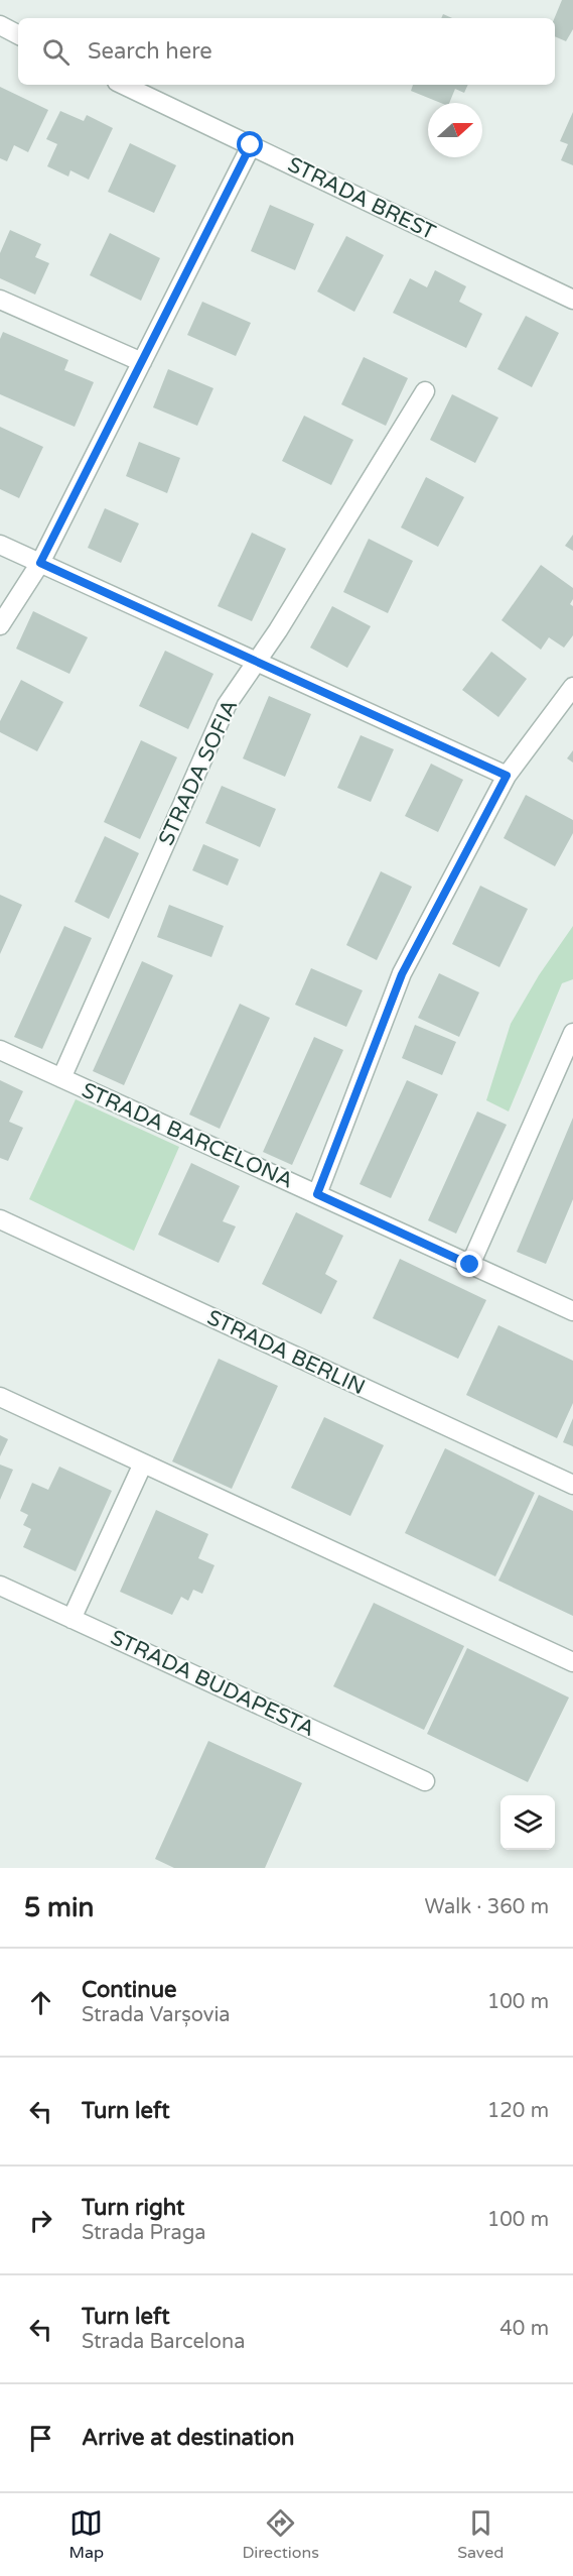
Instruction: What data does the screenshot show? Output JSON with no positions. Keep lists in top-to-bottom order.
{
  "streets": {
    "street": [
      "STRADA BREST",
      "STRADA SOFIA",
      "STRADA BARCELONA",
      "STRADA BERLIN",
      "STRADA BUDAPESTA"
    ]
  },
  "crossings": [
    ["STRADA SOFIA", "STRADA BARCELONA"]
  ],
  "north": "right",
  "page": {
    "search": "Search here",
    "heading": ["5 min", "Walk · 360 m"],
    "list": [
      ["Continue", "Strada Varșovia", "100 m"],
      ["Turn left", "120 m"],
      ["Turn right", "Strada Praga", "100 m"],
      ["Turn left", "Strada Barcelona", "40 m"],
      "Arrive at destination"
    ],
    "nav": ["Map", "Directions", "Saved"]
  }
}
